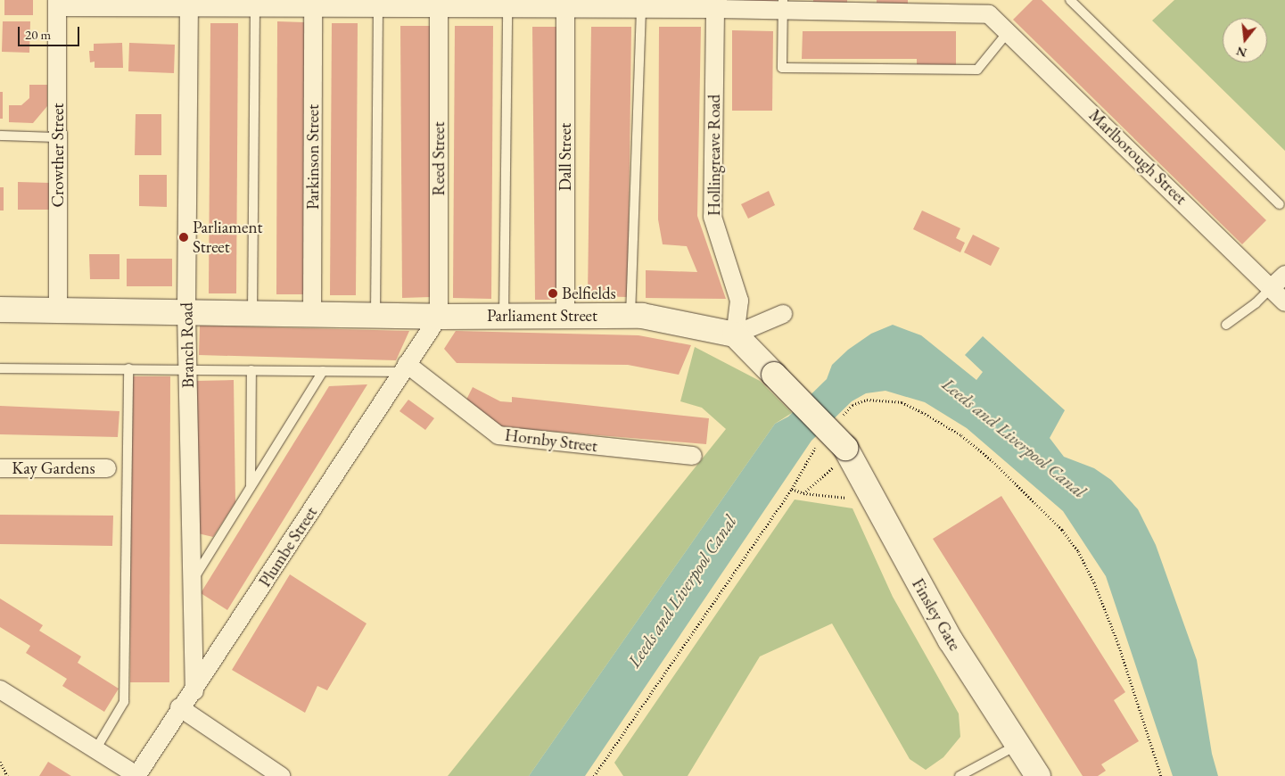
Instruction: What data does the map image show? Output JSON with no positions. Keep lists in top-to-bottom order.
{
  "streets": {
    "street": [
      "Crowther Street",
      "Hollingreave Road",
      "Parkinson Street",
      "Dall Street",
      "Marlborough Street",
      "Reed Street",
      "Parliament Street",
      "Branch Road",
      "Hornby Street",
      "Kay Gardens",
      "Plumbe Street",
      "Finsley Gate"
    ]
  },
  "crossings": [
    ["Crowther Street", "Parliament Street"],
    ["Hollingreave Road", "Parliament Street"],
    ["Hollingreave Road", "Finsley Gate"],
    ["Parkinson Street", "Parliament Street"],
    ["Dall Street", "Parliament Street"],
    ["Reed Street", "Parliament Street"],
    ["Reed Street", "Plumbe Street"],
    ["Parliament Street", "Branch Road"],
    ["Parliament Street", "Plumbe Street"],
    ["Parliament Street", "Finsley Gate"],
    ["Branch Road", "Plumbe Street"],
    ["Hornby Street", "Plumbe Street"]
  ],
  "water": ["Leeds and Liverpool Canal"],
  "places": ["Parliament Street", "Belfields"],
  "scale_bar": "20 m",
  "north": "bottom"
}
